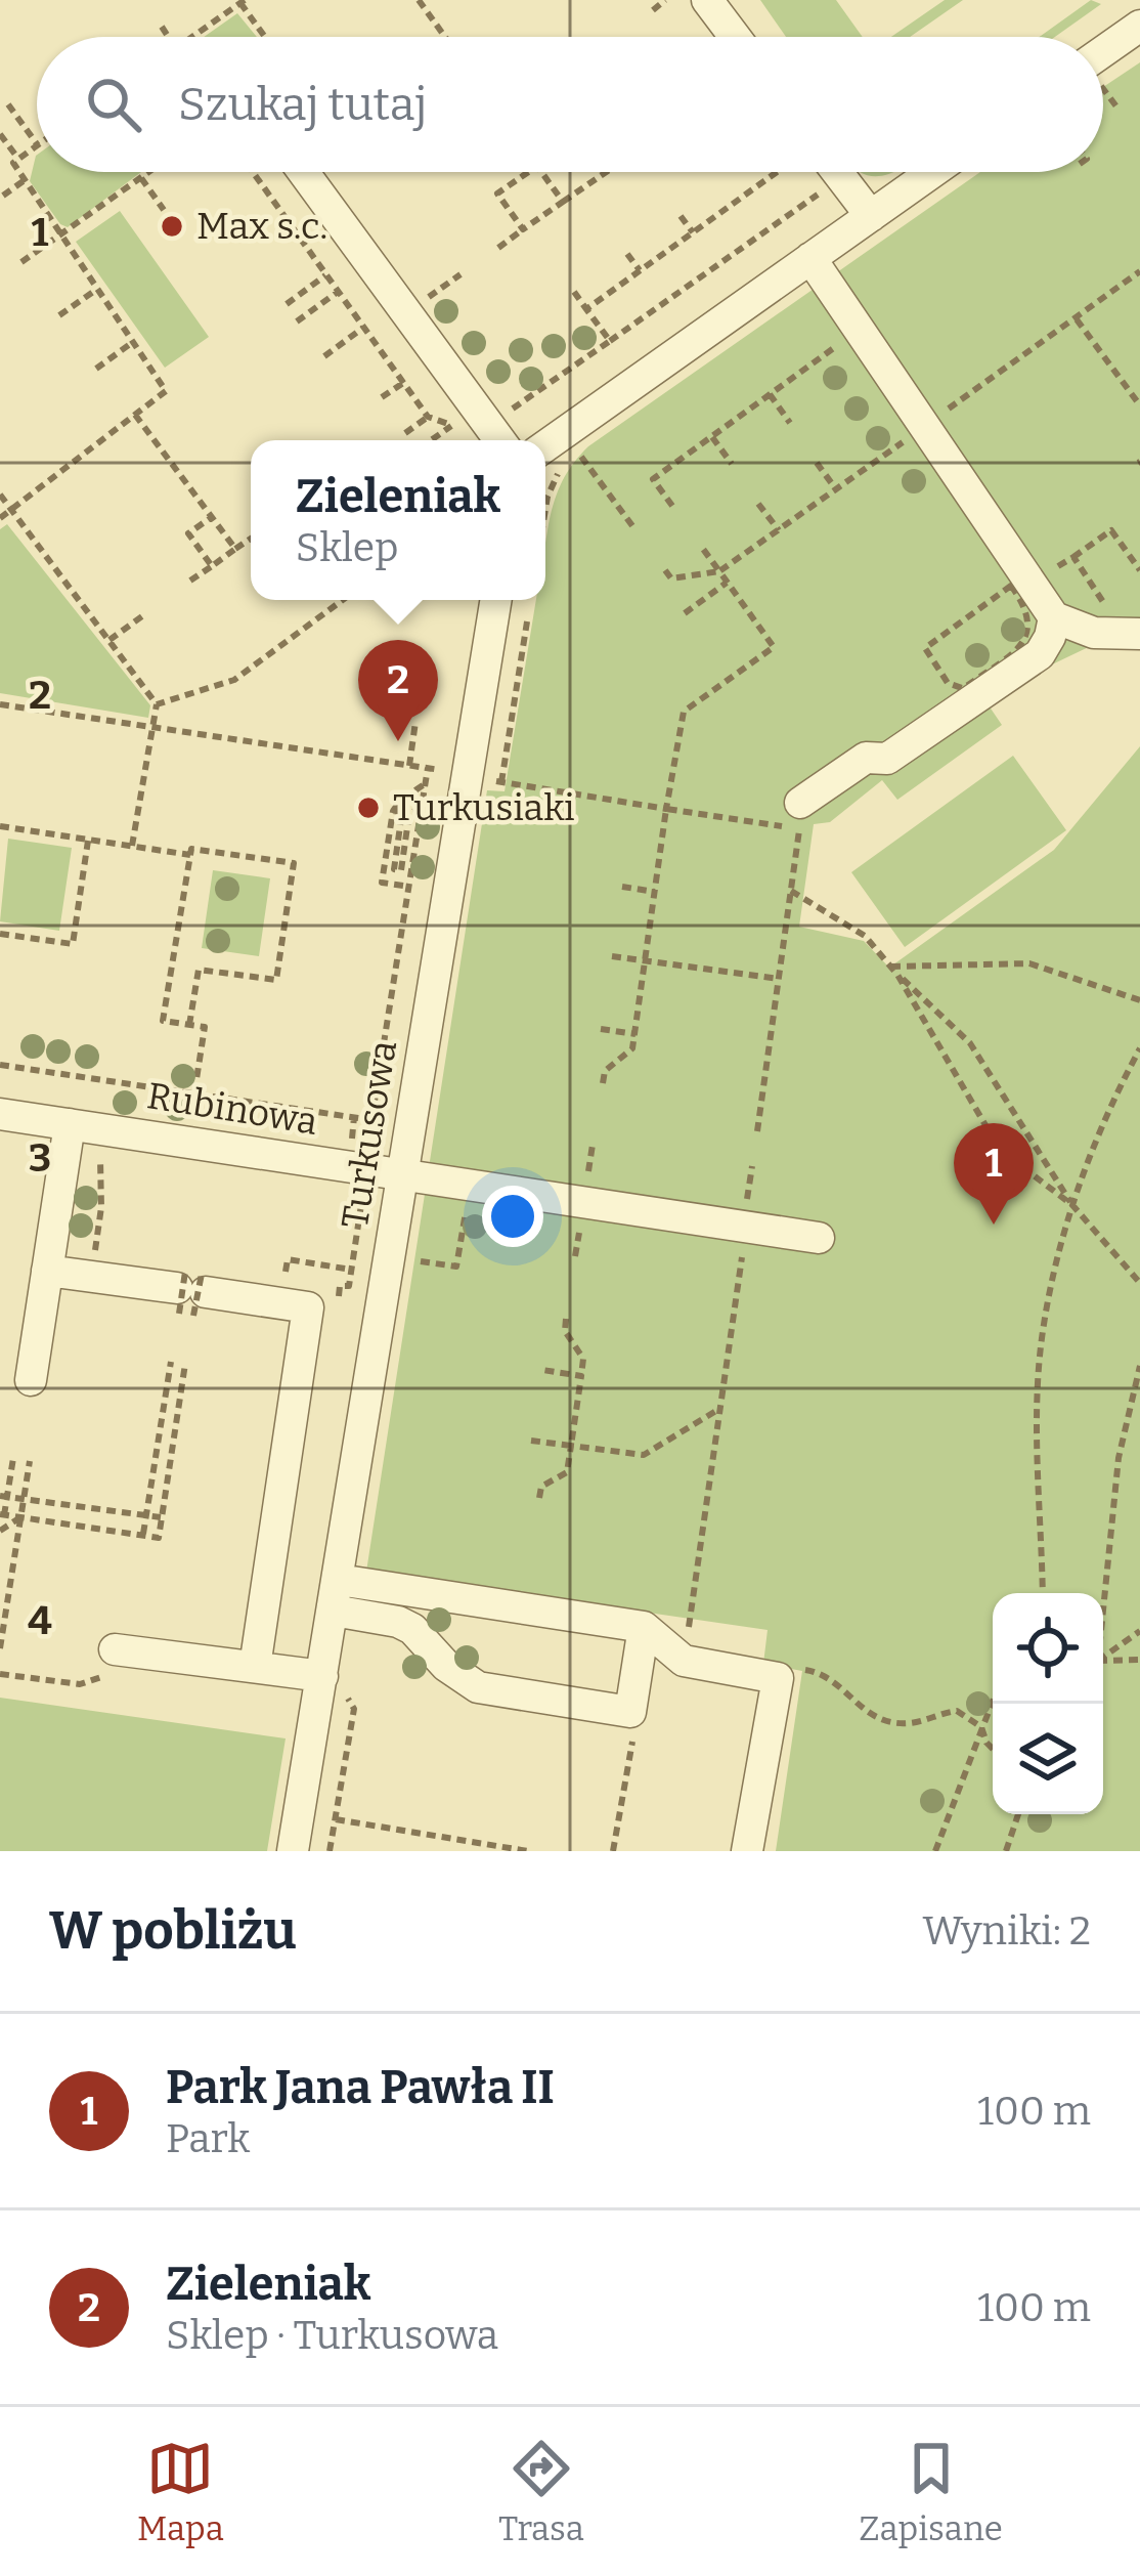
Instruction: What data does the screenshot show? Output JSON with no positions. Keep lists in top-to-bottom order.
{
  "streets": {
    "street": ["Rubinowa", "Turkusowa"]
  },
  "crossings": [
    ["Rubinowa", "Turkusowa"]
  ],
  "places": ["Max s.c.", "Turkusiaki"],
  "page": {
    "search": "Szukaj tutaj",
    "popup": ["Zieleniak", "Sklep"],
    "pins": ["2", "1"],
    "heading": ["W pobliżu", "Wyniki: 2"],
    "list": [
      {
        "mark": "1",
        "name": "Park Jana Pawła II",
        "note": "Park",
        "value": "100 m"
      },
      {
        "mark": "2",
        "name": "Zieleniak",
        "note": "Sklep · Turkusowa",
        "value": "100 m"
      }
    ],
    "nav": ["Mapa", "Trasa", "Zapisane"]
  },
  "grid": {
    "rows": [
      "1",
      "2",
      "3",
      "4"
    ]
  }
}
